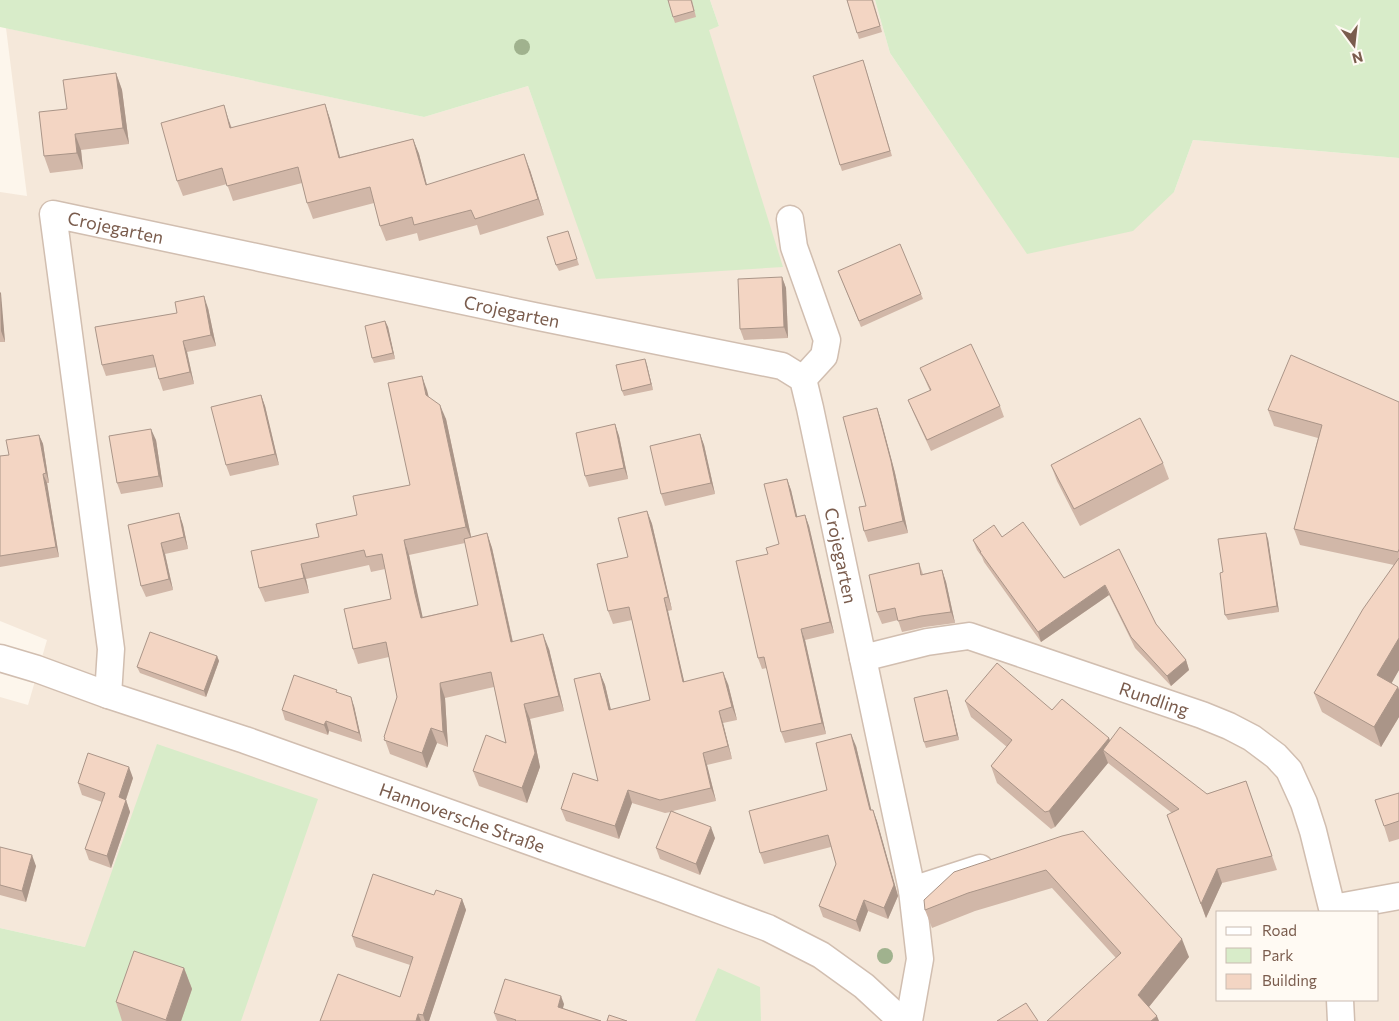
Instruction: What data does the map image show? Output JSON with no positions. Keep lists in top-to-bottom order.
{
  "streets": {
    "street": ["Crojegarten", "Rundling", "Hannoversche Straße"]
  },
  "crossings": [
    ["Crojegarten", "Rundling"],
    ["Crojegarten", "Hannoversche Straße"]
  ],
  "legend": ["Road", "Park", "Building"],
  "north": "bottom"
}
